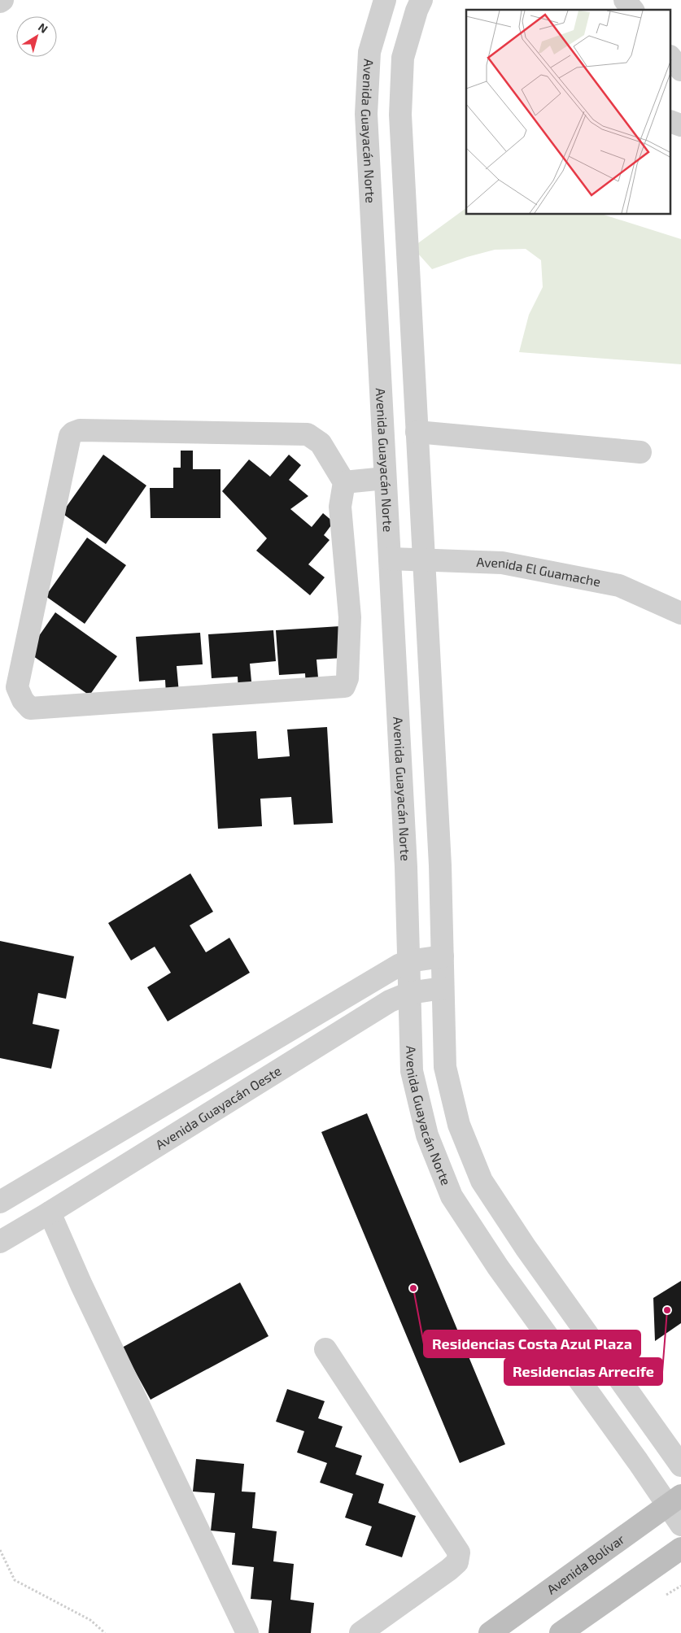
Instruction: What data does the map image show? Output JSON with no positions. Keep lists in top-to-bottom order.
{
  "streets": {
    "street": [
      "Avenida Guayacán Norte",
      "Avenida El Guamache",
      "Avenida Guayacán Oeste",
      "Avenida Bolívar"
    ]
  },
  "crossings": [
    ["Avenida Guayacán Norte", "Avenida El Guamache"],
    ["Avenida Guayacán Norte", "Avenida Guayacán Oeste"],
    ["Avenida Guayacán Norte", "Avenida Bolívar"]
  ],
  "places": ["Residencias Costa Azul Plaza", "Residencias Arrecife"],
  "north": "top right"
}
